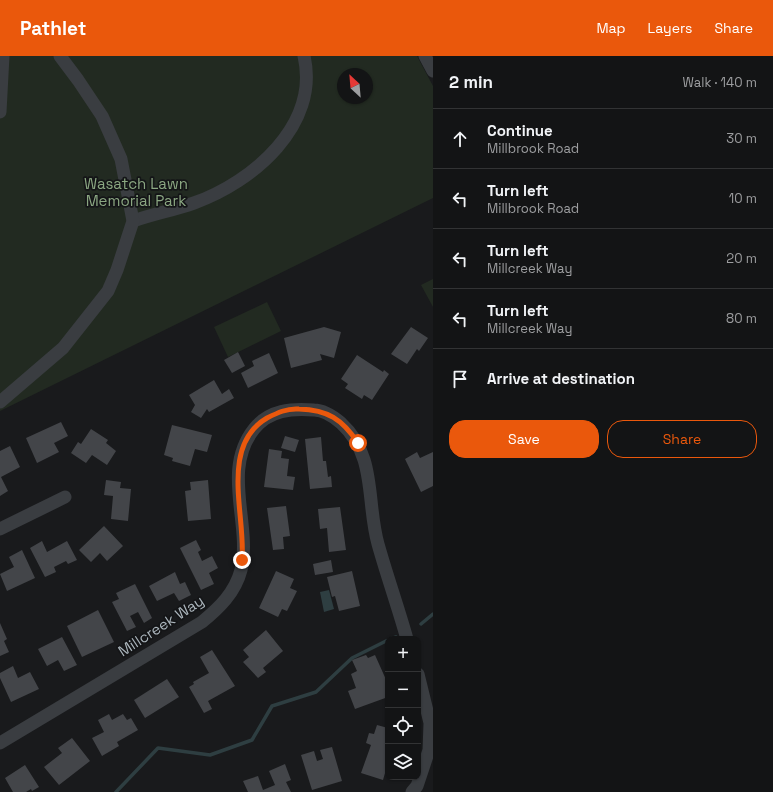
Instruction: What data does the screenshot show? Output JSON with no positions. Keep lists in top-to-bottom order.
{
  "streets": {
    "street": ["Millcreek Way"]
  },
  "parks": ["Wasatch Lawn Memorial Park"],
  "north": "top left",
  "page": {
    "header": "Pathlet",
    "nav": ["Map", "Layers", "Share"],
    "heading": ["2 min", "Walk · 140 m"],
    "list": [
      ["Continue", "Millbrook Road", "30 m"],
      ["Turn left", "Millbrook Road", "10 m"],
      ["Turn left", "Millcreek Way", "20 m"],
      ["Turn left", "Millcreek Way", "80 m"],
      "Arrive at destination"
    ],
    "buttons": ["Save", "Share"],
    "map_buttons": ["+", "−"]
  }
}
